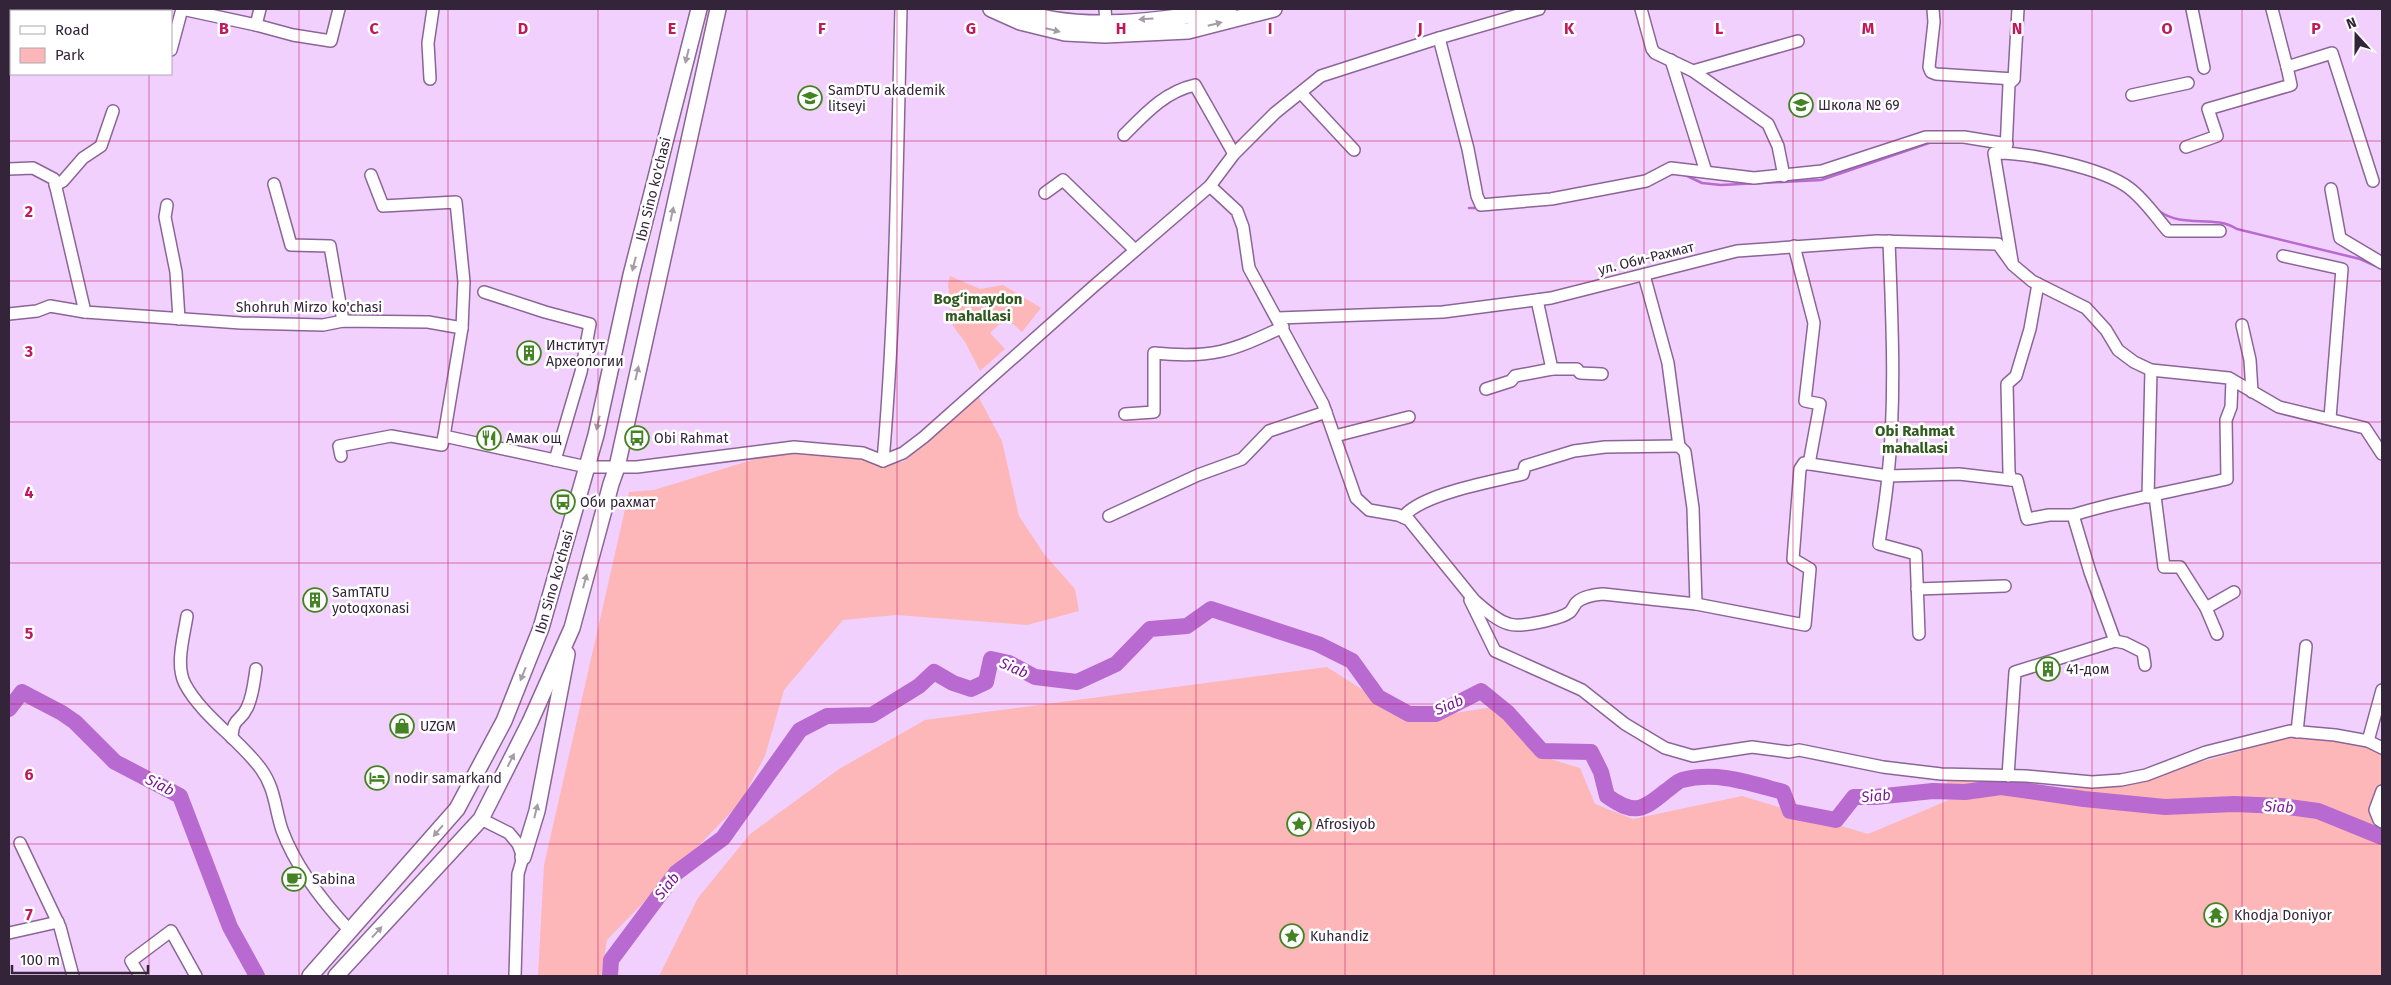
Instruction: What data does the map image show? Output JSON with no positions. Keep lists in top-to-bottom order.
{
  "streets": {
    "main road": ["Ibn Sino ko'chasi"],
    "street": ["ул. Оби-Рахмат", "Shohruh Mirzo ko'chasi"]
  },
  "districts": ["Bog‘imaydon mahallasi", "Obi Rahmat mahallasi"],
  "water": ["Siab"],
  "places": {
    "school or university": ["SamDTU akademik litseyi", "Школа № 69"],
    "building": ["Институт Археологии", "SamTATU yotoqxonasi", "41-дом"],
    "restaurant": ["Амак ощ"],
    "bus stop": ["Obi Rahmat", "Оби рахмат"],
    "shop": ["UZGM"],
    "hotel": ["nodir samarkand"],
    "place": ["Afrosiyob", "Kuhandiz"],
    "cafe": ["Sabina"],
    "temple": ["Khodja Doniyor"]
  },
  "legend": ["Road", "Park"],
  "scale_bar": "100 m",
  "north": "top",
  "grid": {
    "columns": [
      "B",
      "C",
      "D",
      "E",
      "F",
      "G",
      "H",
      "I",
      "J",
      "K",
      "L",
      "M",
      "N",
      "O",
      "P"
    ],
    "rows": [
      "2",
      "3",
      "4",
      "5",
      "6",
      "7"
    ]
  }
}
